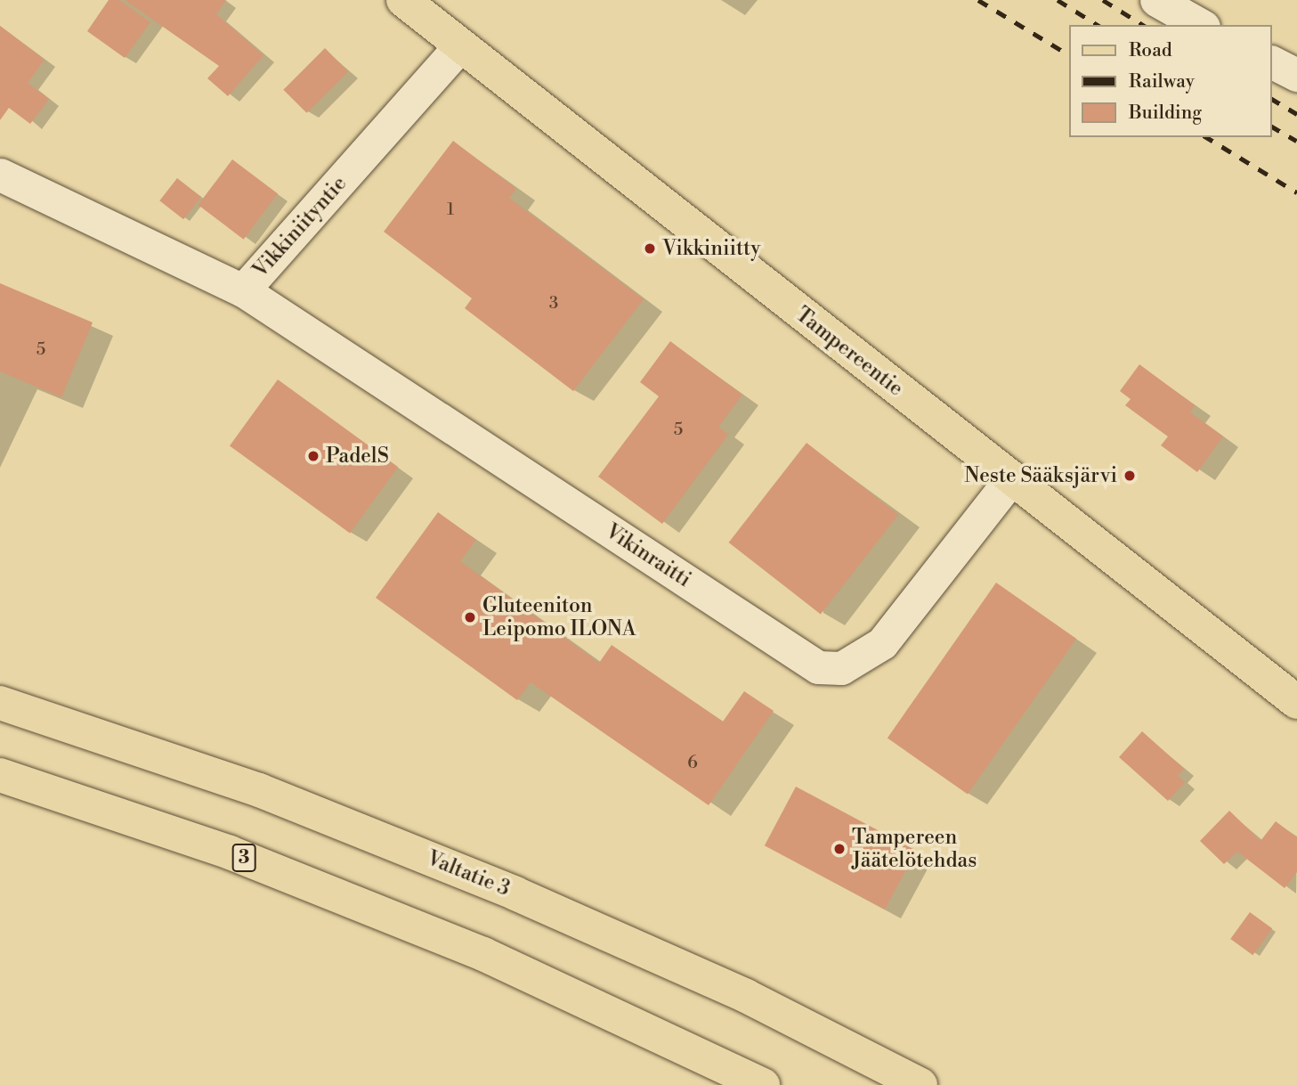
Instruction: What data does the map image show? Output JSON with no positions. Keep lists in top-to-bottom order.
{
  "streets": {
    "main road": ["Tampereentie", "3", "Valtatie 3"],
    "street": ["Vikkiniityntie", "Vikinraitti"]
  },
  "crossings": [
    ["Vikkiniityntie", "Tampereentie"],
    ["Vikkiniityntie", "Vikinraitti"],
    ["Tampereentie", "Vikinraitti"]
  ],
  "places": [
    "Vikkiniitty",
    "PadelS",
    "Neste Sääksjärvi",
    "Gluteeniton Leipomo ILONA",
    "Tampereen Jäätelötehdas"
  ],
  "house_numbers": [
    "1",
    "3",
    "5",
    "5",
    "6"
  ],
  "legend": ["Road", "Railway", "Building"]
}
